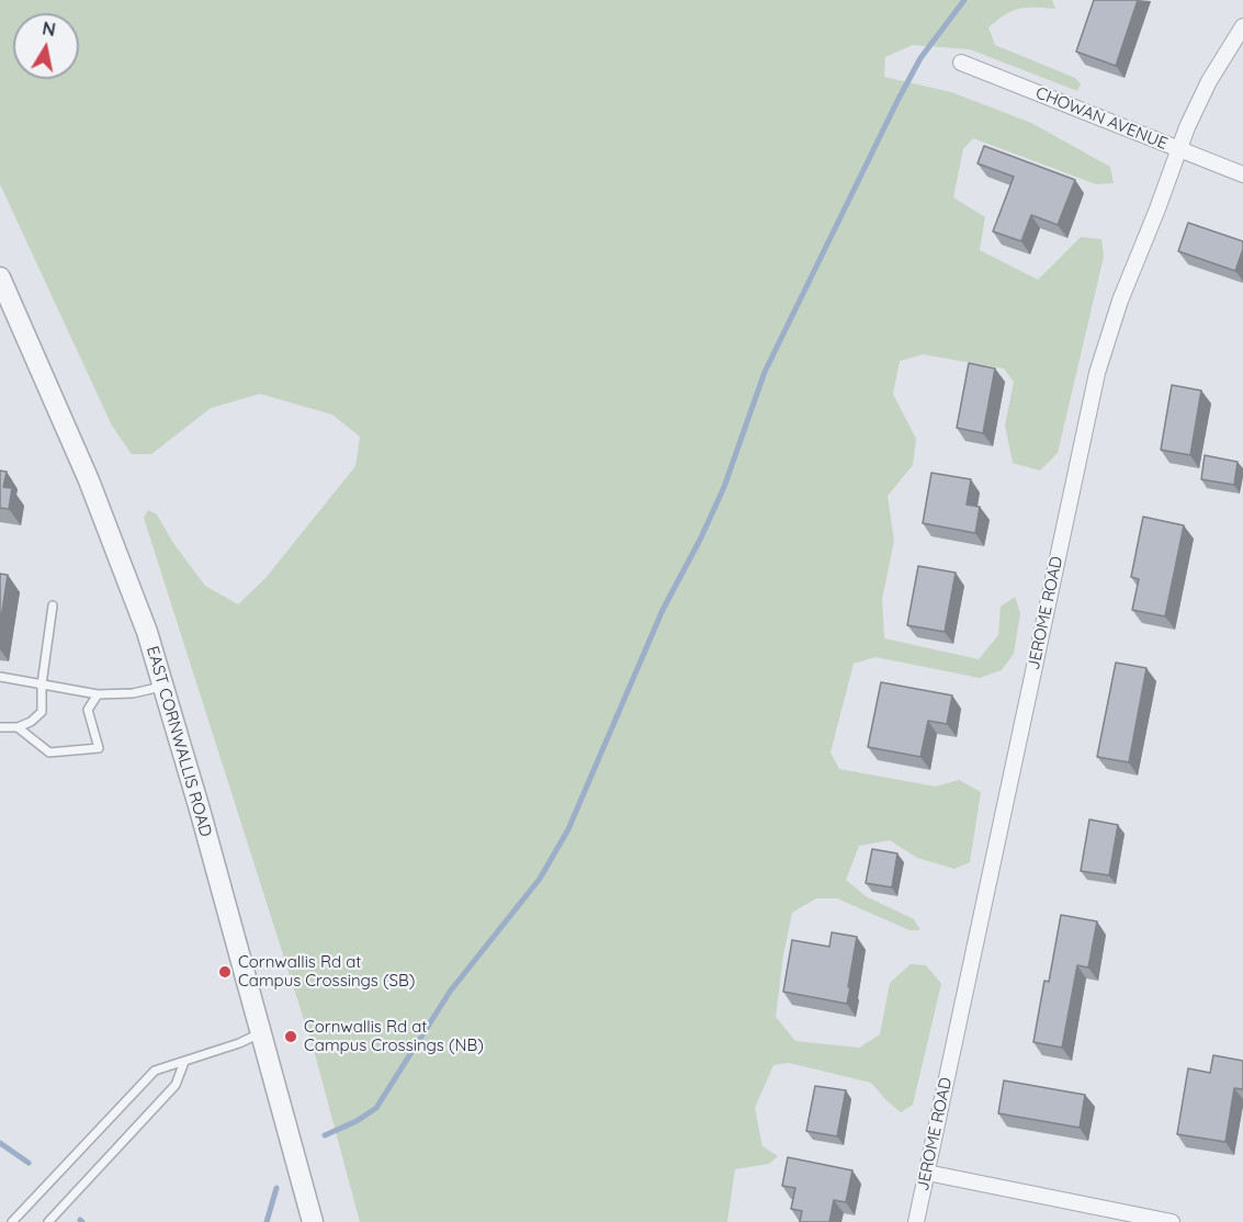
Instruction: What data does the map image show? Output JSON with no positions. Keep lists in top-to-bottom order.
{
  "streets": {
    "street": ["CHOWAN AVENUE", "JEROME ROAD", "EAST CORNWALLIS ROAD"]
  },
  "crossings": [
    ["CHOWAN AVENUE", "JEROME ROAD"]
  ],
  "places": ["Cornwallis Rd at Campus Crossings (SB)", "Cornwallis Rd at Campus Crossings (NB)"],
  "north": "top"
}
